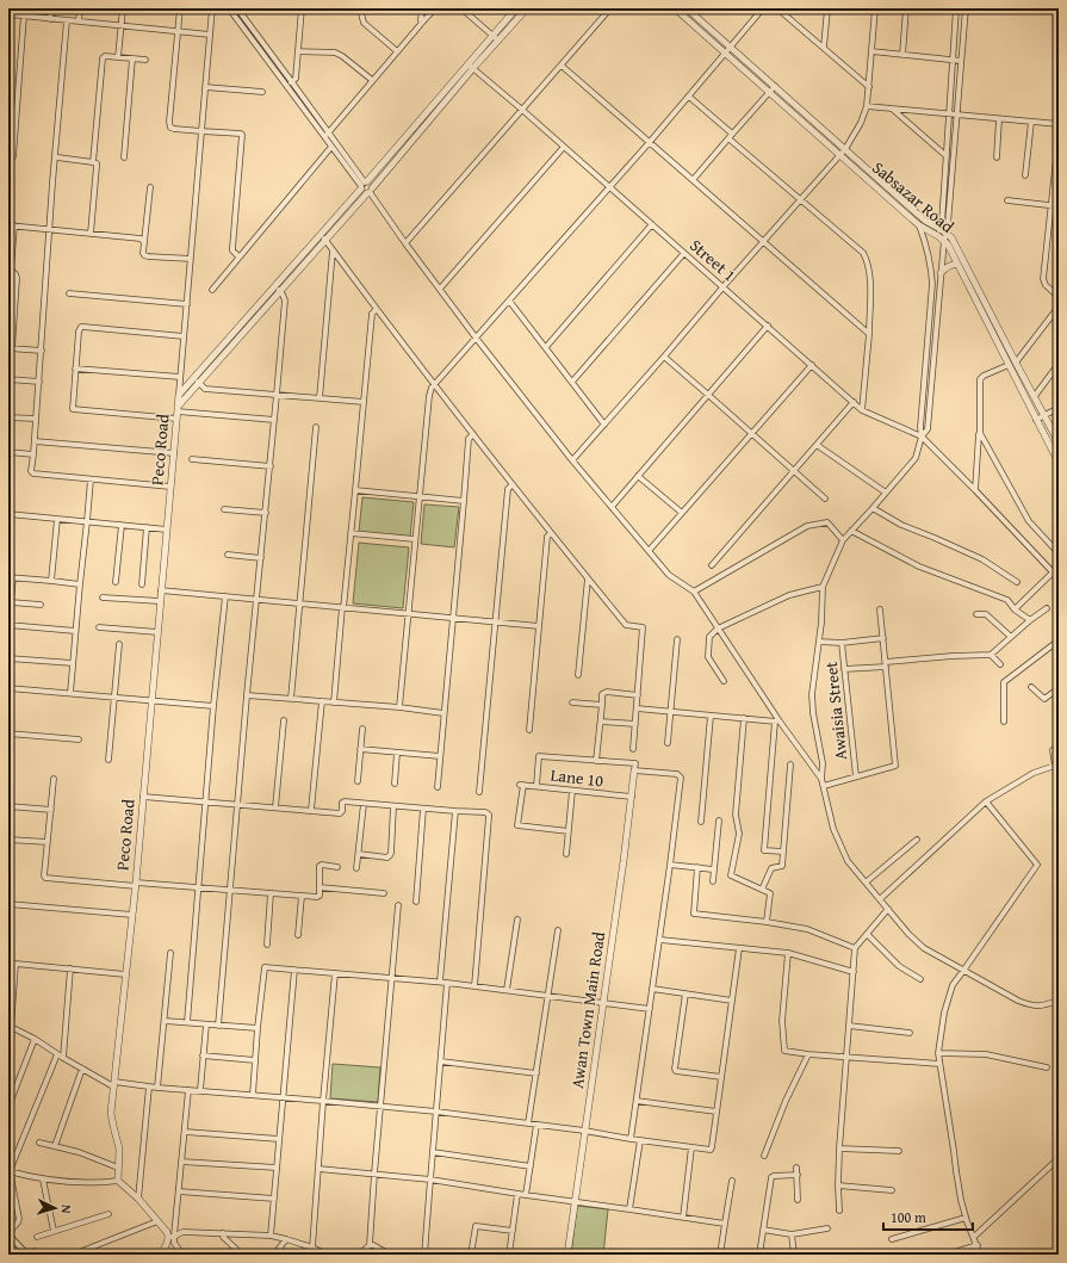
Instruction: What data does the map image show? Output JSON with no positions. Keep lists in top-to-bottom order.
{
  "streets": {
    "street": [
      "Sabsazar Road",
      "Street 1",
      "Peco Road",
      "Awaisia Street",
      "Lane 10",
      "Awan Town Main Road"
    ]
  },
  "crossings": [
    ["Lane 10", "Awan Town Main Road"]
  ],
  "scale_bar": "100 m",
  "north": "right"
}
